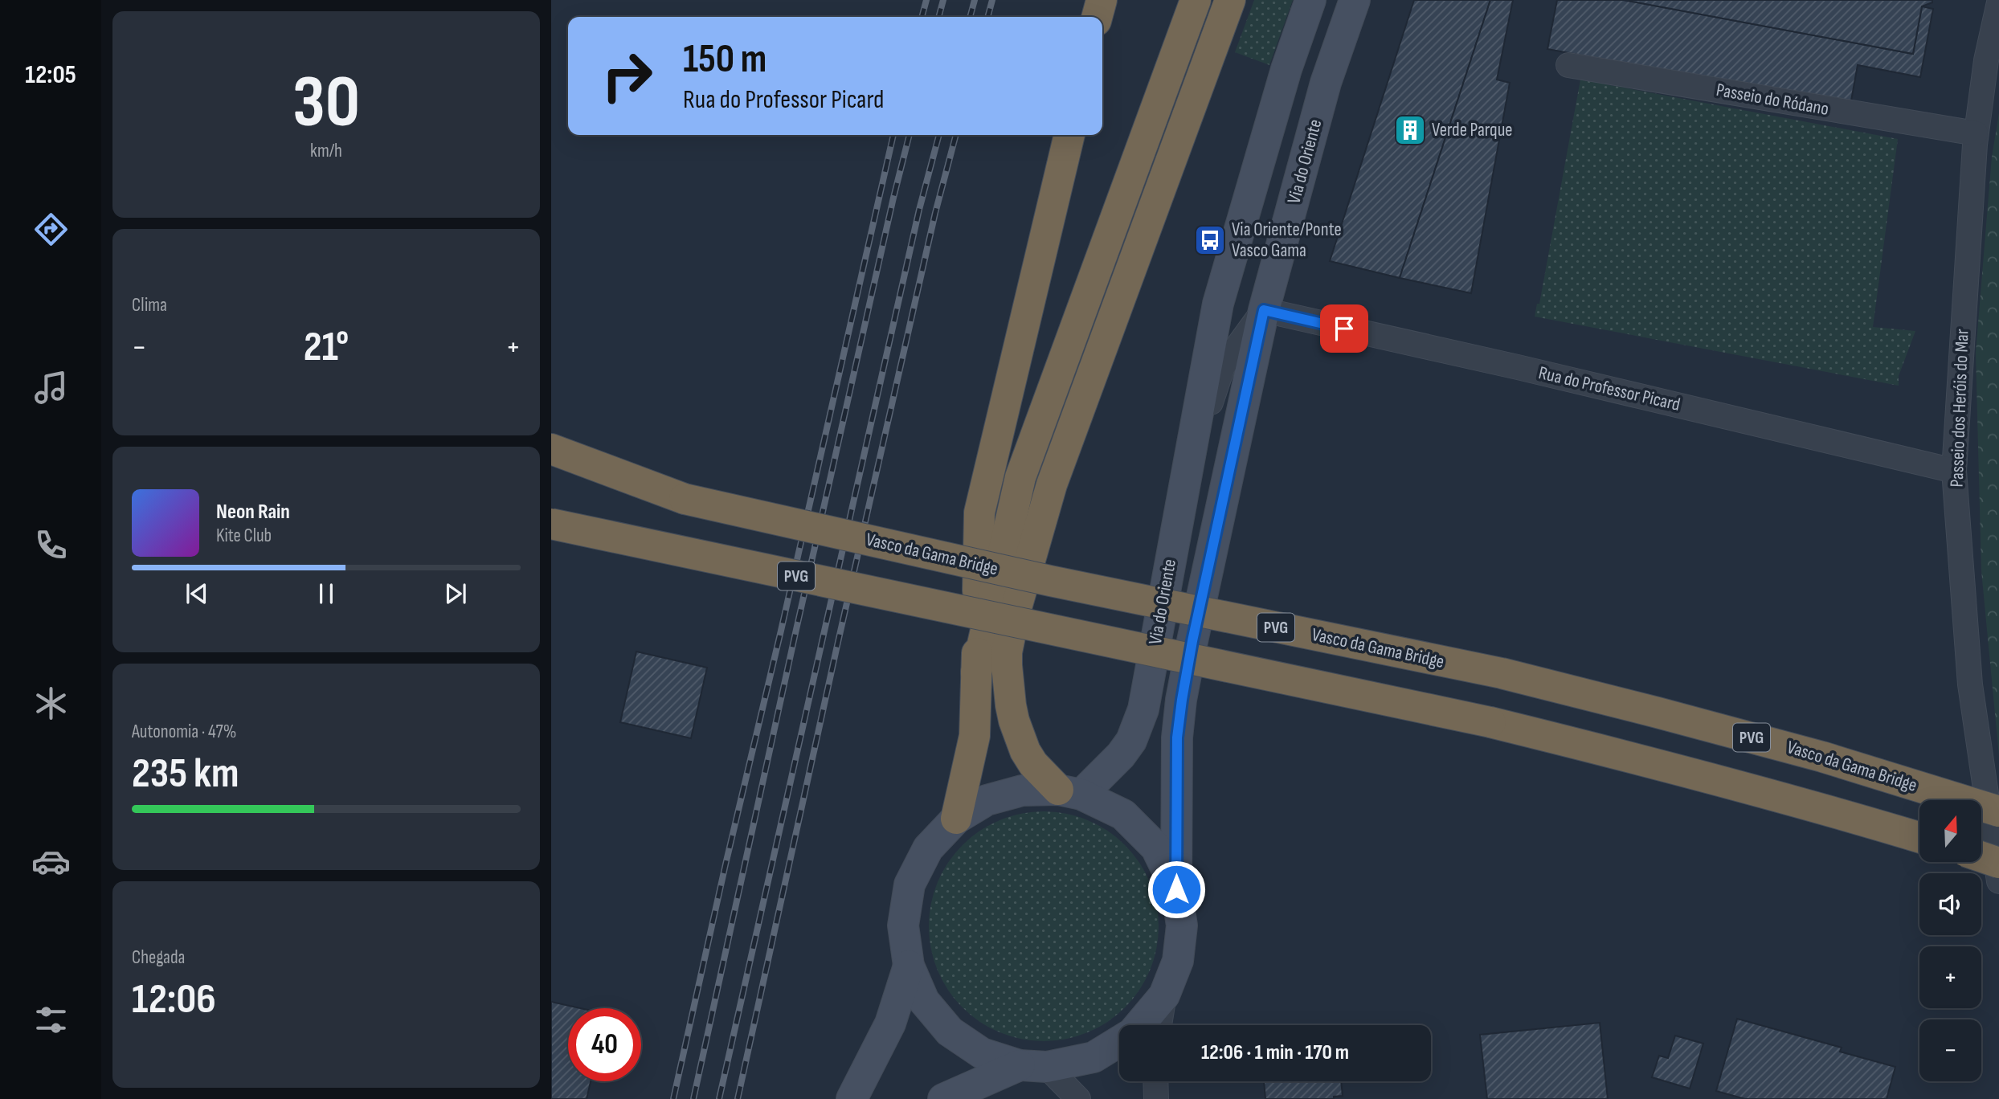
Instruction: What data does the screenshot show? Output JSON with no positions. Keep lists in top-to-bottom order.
{
  "streets": {
    "highway": ["Vasco da Gama Bridge", "PVG"],
    "street": [
      "Passeio do Ródano",
      "Via do Oriente",
      "Rua do Professor Picard",
      "Passeio dos Heróis do Mar"
    ]
  },
  "crossings": [
    ["Passeio do Ródano", "Passeio dos Heróis do Mar"],
    ["Via do Oriente", "Rua do Professor Picard"],
    ["Rua do Professor Picard", "Passeio dos Heróis do Mar"]
  ],
  "places": {
    "building": ["Verde Parque"],
    "bus stop": ["Via Oriente/Ponte Vasco Gama"]
  },
  "north": "top",
  "page": {
    "tabs": "12:05",
    "tile": [
      ["30", "km/h"],
      "Clima",
      ["Autonomia · 47%", "235 km"],
      ["Chegada", "12:06"]
    ],
    "turn": ["150 m", "Rua do Professor Picard"],
    "heat": ["−", "21°", "+"],
    "song": ["Neon Rain", "Kite Club"],
    "map_buttons": ["+", "−"],
    "limit": "40",
    "trip": "12:06 · 1 min · 170 m"
  }
}
